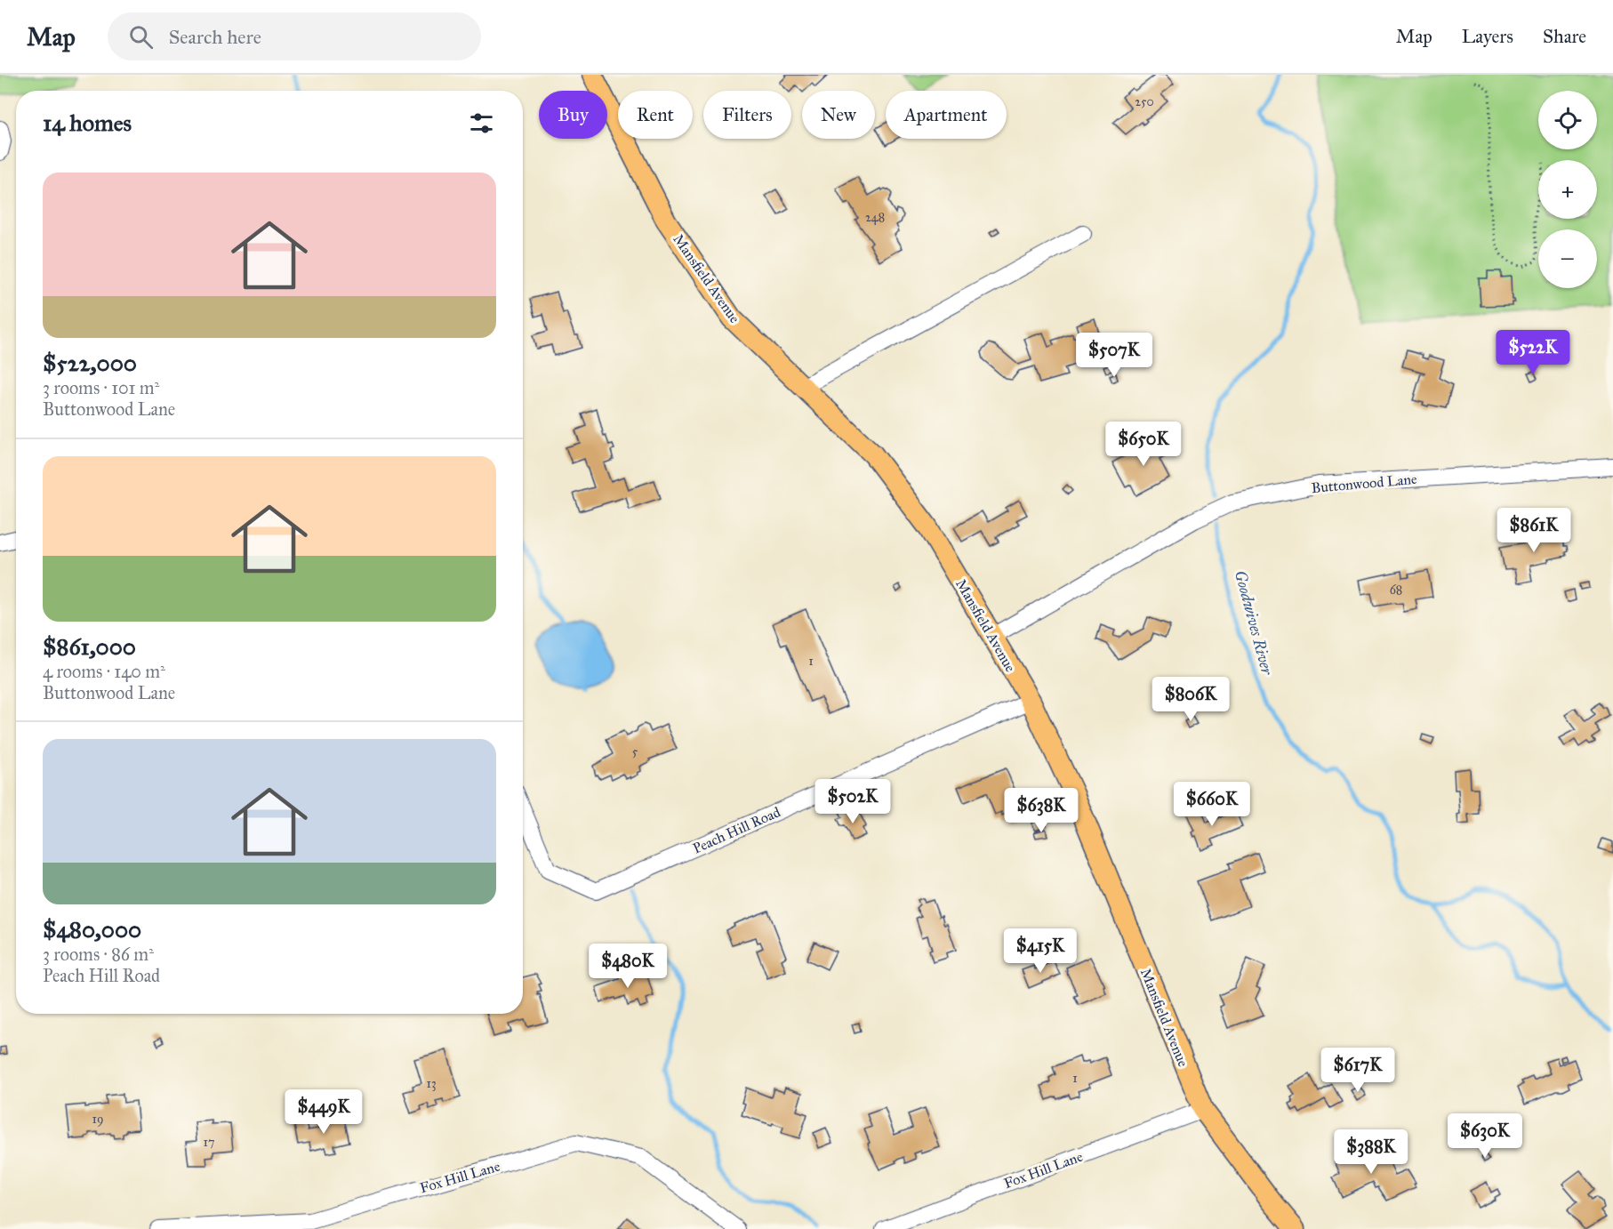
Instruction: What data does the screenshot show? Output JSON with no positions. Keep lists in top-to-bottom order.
{
  "streets": {
    "main road": ["Mansfield Avenue"],
    "street": ["Buttonwood Lane", "Peach Hill Road", "Fox Hill Lane"]
  },
  "crossings": [
    ["Mansfield Avenue", "Buttonwood Lane"],
    ["Mansfield Avenue", "Peach Hill Road"],
    ["Mansfield Avenue", "Fox Hill Lane"]
  ],
  "water": ["Goodwives River"],
  "house_numbers": [
    "250",
    "248",
    "68",
    "1",
    "5",
    "1",
    "13",
    "19",
    "17"
  ],
  "page": {
    "header": "Map",
    "search": "Search here",
    "nav": ["Map", "Layers", "Share"],
    "map_buttons": ["+", "−"],
    "chip": [
      "Buy",
      "Rent",
      "Filters",
      "New",
      "Apartment"
    ],
    "heading": "14 homes",
    "list": [
      {
        "name": "$522,000",
        "note": "3 rooms · 101 m² · Buttonwood Lane"
      },
      {
        "name": "$861,000",
        "note": "4 rooms · 140 m² · Buttonwood Lane"
      },
      {
        "name": "$480,000",
        "note": "3 rooms · 86 m² · Peach Hill Road"
      }
    ],
    "price": [
      "$522K",
      "$507K",
      "$650K",
      "$861K",
      "$806K",
      "$502K",
      "$660K",
      "$638K",
      "$415K",
      "$480K",
      "$617K",
      "$449K",
      "$630K",
      "$388K"
    ]
  }
}
